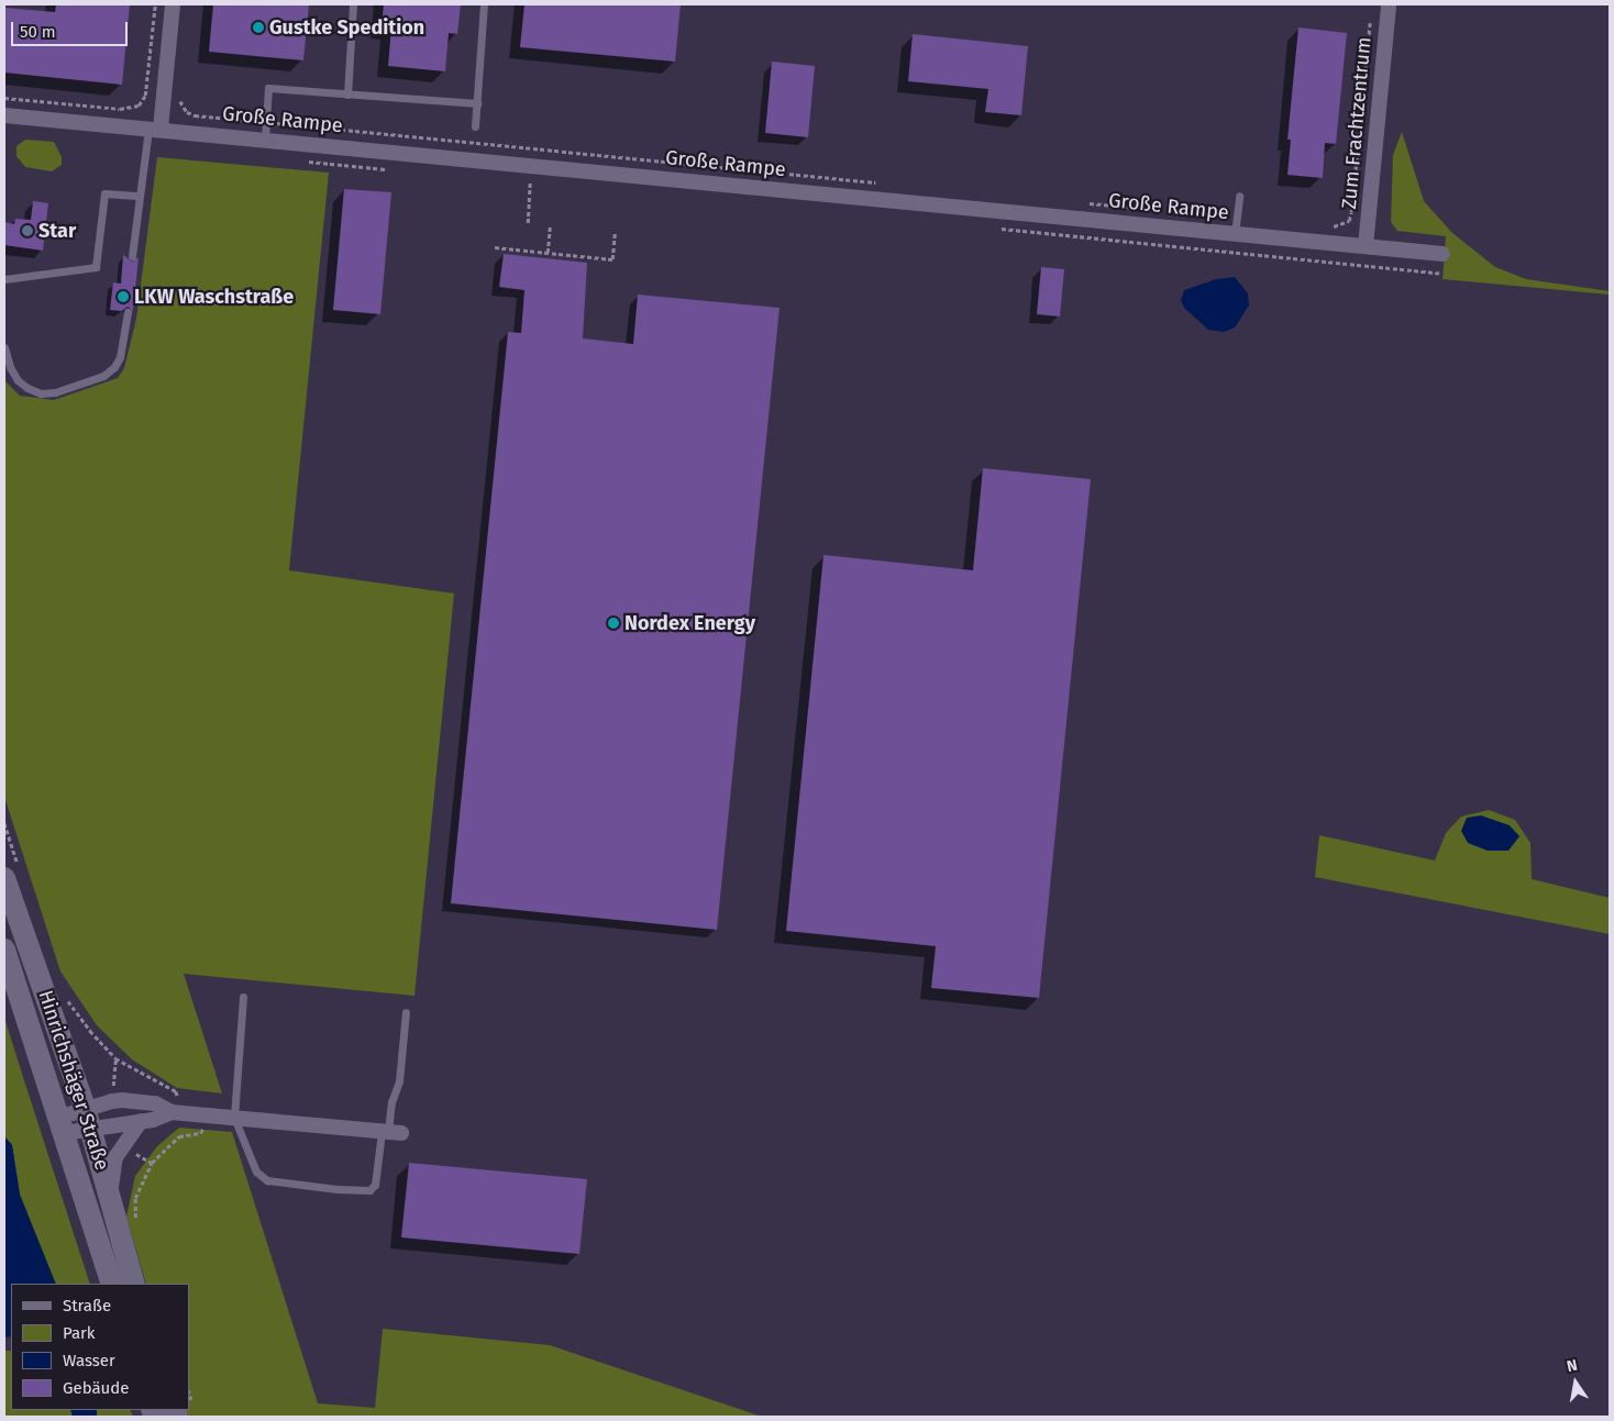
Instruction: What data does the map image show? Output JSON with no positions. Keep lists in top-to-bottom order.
{
  "streets": {
    "main road": ["Hinrichshäger Straße"],
    "street": ["Große Rampe", "Zum Frachtzentrum"]
  },
  "crossings": [
    ["Große Rampe", "Zum Frachtzentrum"]
  ],
  "places": [
    "Gustke Spedition",
    "Star",
    "LKW Waschstraße",
    "Nordex Energy"
  ],
  "legend": [
    "Straße",
    "Park",
    "Wasser",
    "Gebäude"
  ],
  "scale_bar": "50 m",
  "north": "top"
}
